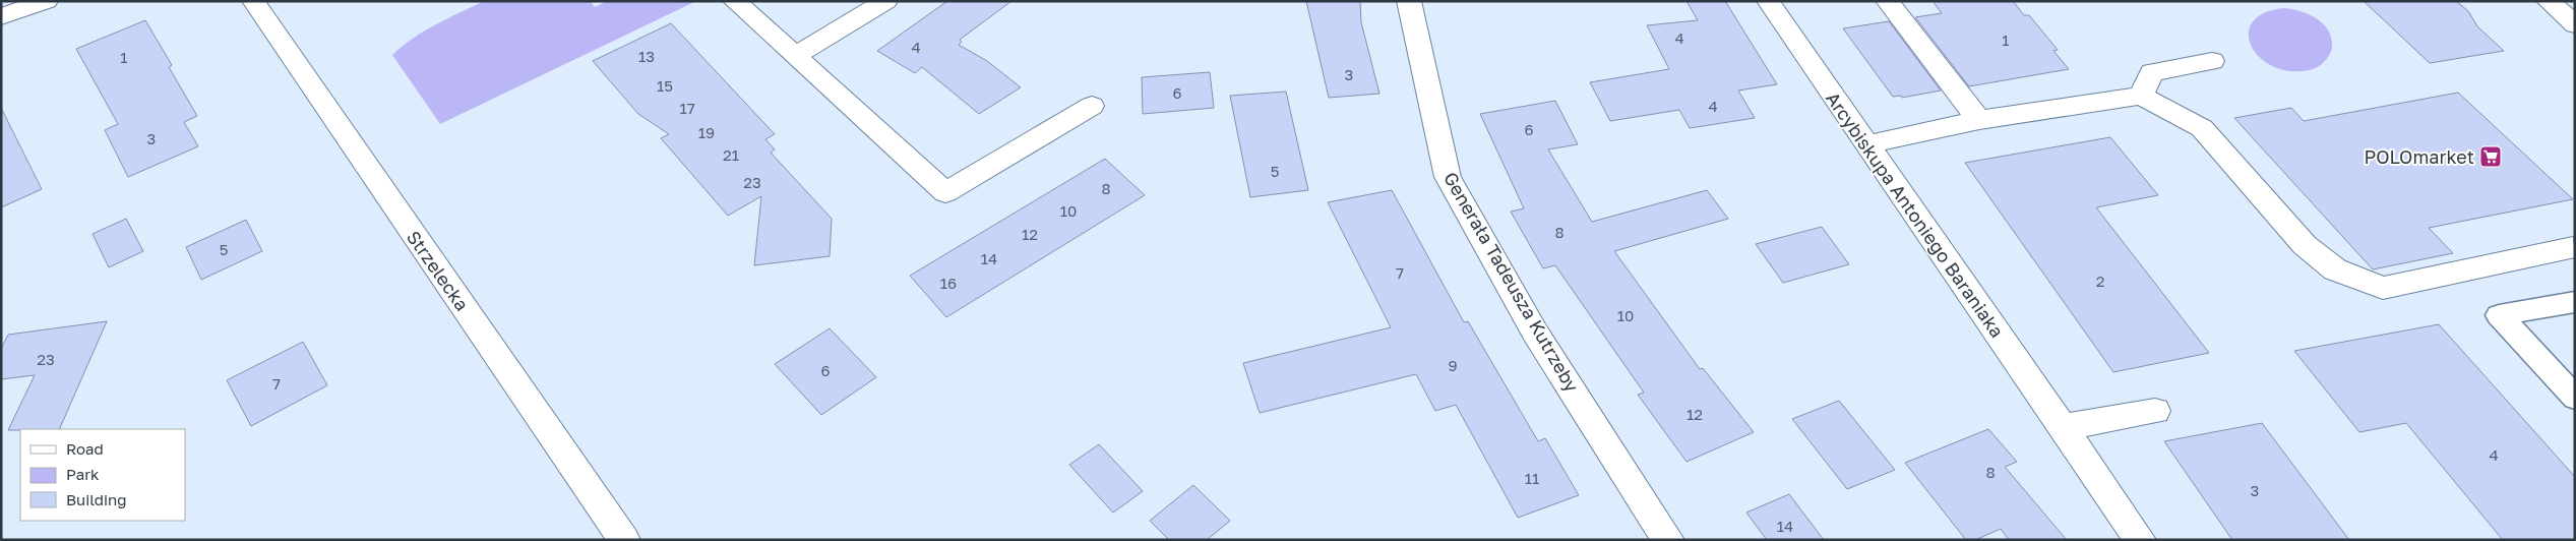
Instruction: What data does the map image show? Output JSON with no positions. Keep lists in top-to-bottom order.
{
  "streets": {
    "street": ["Arcybiskupa Antoniego Baraniaka", "Strzelecka", "Generała Tadeusza Kutrzeby"]
  },
  "places": {
    "supermarket": ["POLOmarket"]
  },
  "house_numbers": [
    "4",
    "1",
    "4",
    "13",
    "1",
    "3",
    "15",
    "6",
    "4",
    "17",
    "6",
    "19",
    "3",
    "21",
    "5",
    "23",
    "8",
    "10",
    "8",
    "12",
    "5",
    "14",
    "7",
    "2",
    "16",
    "10",
    "23",
    "9",
    "6",
    "7",
    "12",
    "4",
    "8",
    "11",
    "3",
    "14"
  ],
  "legend": ["Road", "Park", "Building"]
}
